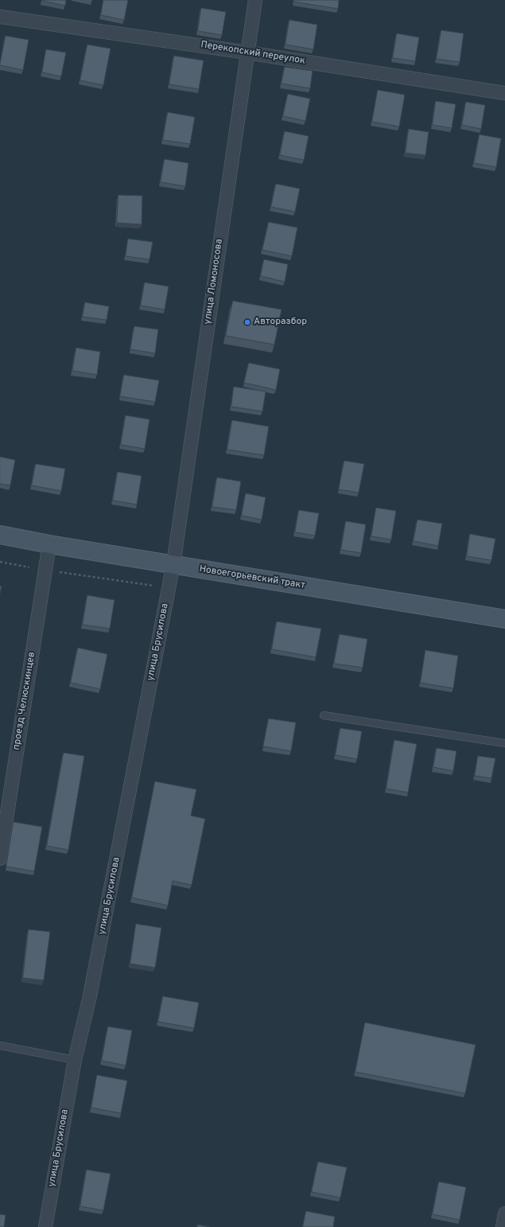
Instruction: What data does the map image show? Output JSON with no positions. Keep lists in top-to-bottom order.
{
  "streets": {
    "main road": ["Новоегорьевский тракт"],
    "street": [
      "Перекопский переулок",
      "улица Ломоносова",
      "улица Брусилова",
      "проезд Челюскинцев"
    ]
  },
  "crossings": [
    ["Перекопский переулок", "улица Ломоносова"],
    ["улица Ломоносова", "Новоегорьевский тракт"],
    ["улица Ломоносова", "улица Брусилова"],
    ["Новоегорьевский тракт", "улица Брусилова"],
    ["Новоегорьевский тракт", "проезд Челюскинцев"]
  ],
  "places": ["Авторазбор"]
}
